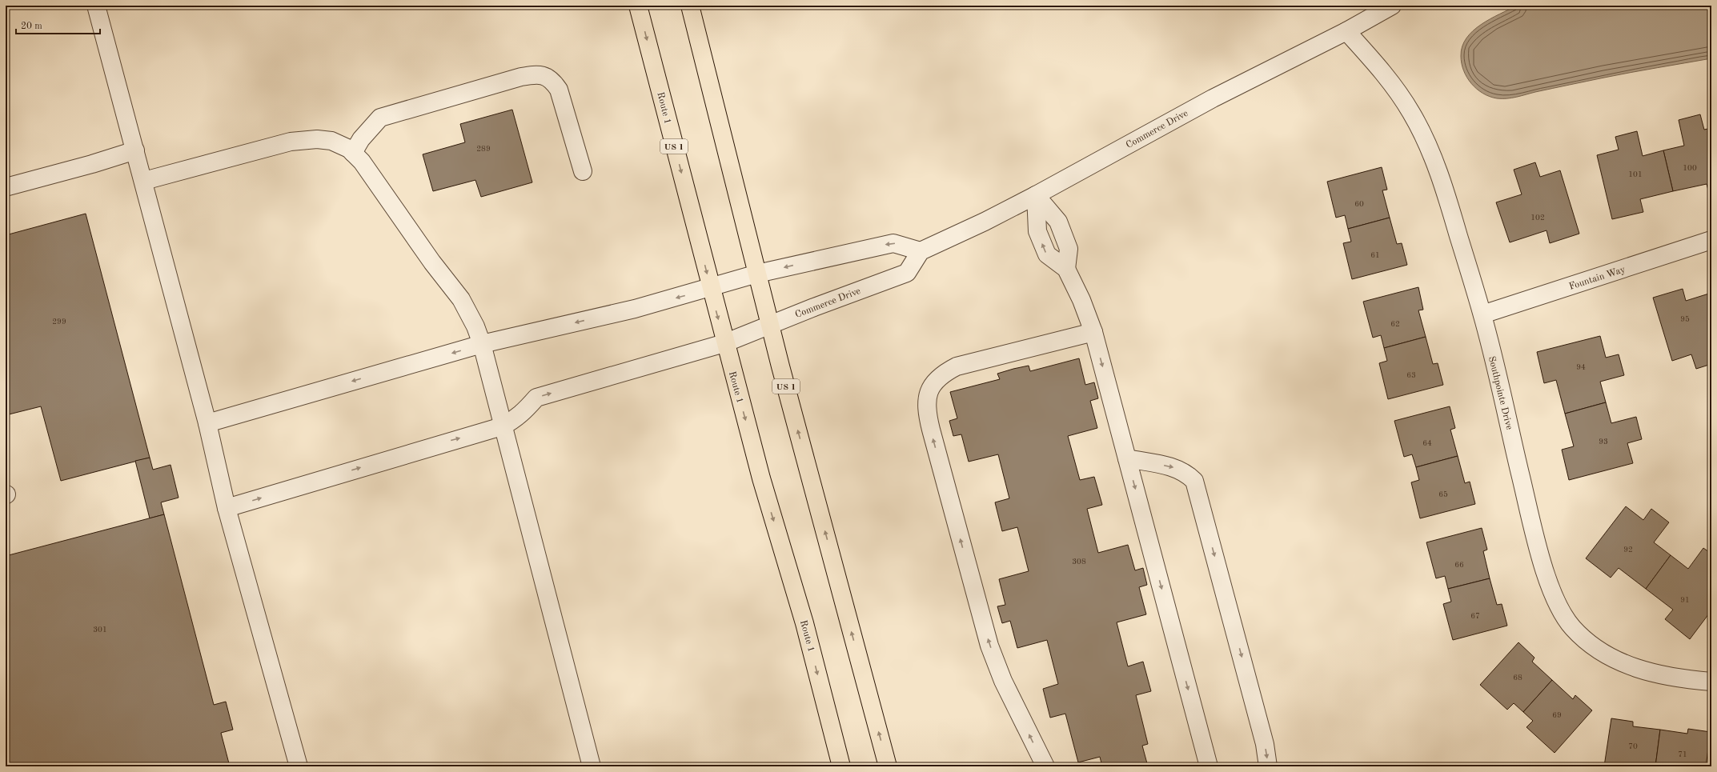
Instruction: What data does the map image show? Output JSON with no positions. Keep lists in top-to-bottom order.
{
  "streets": {
    "main road": ["Route 1", "US 1"],
    "street": ["Commerce Drive", "Fountain Way", "Southpointe Drive"]
  },
  "crossings": [
    ["Route 1", "Commerce Drive"],
    ["Commerce Drive", "US 1"],
    ["Commerce Drive", "Southpointe Drive"],
    ["Fountain Way", "Southpointe Drive"]
  ],
  "house_numbers": [
    "289",
    "100",
    "101",
    "60",
    "102",
    "61",
    "95",
    "299",
    "62",
    "94",
    "63",
    "93",
    "64",
    "65",
    "92",
    "308",
    "66",
    "91",
    "67",
    "301",
    "68",
    "69",
    "70",
    "71"
  ],
  "scale_bar": "20 m"
}
